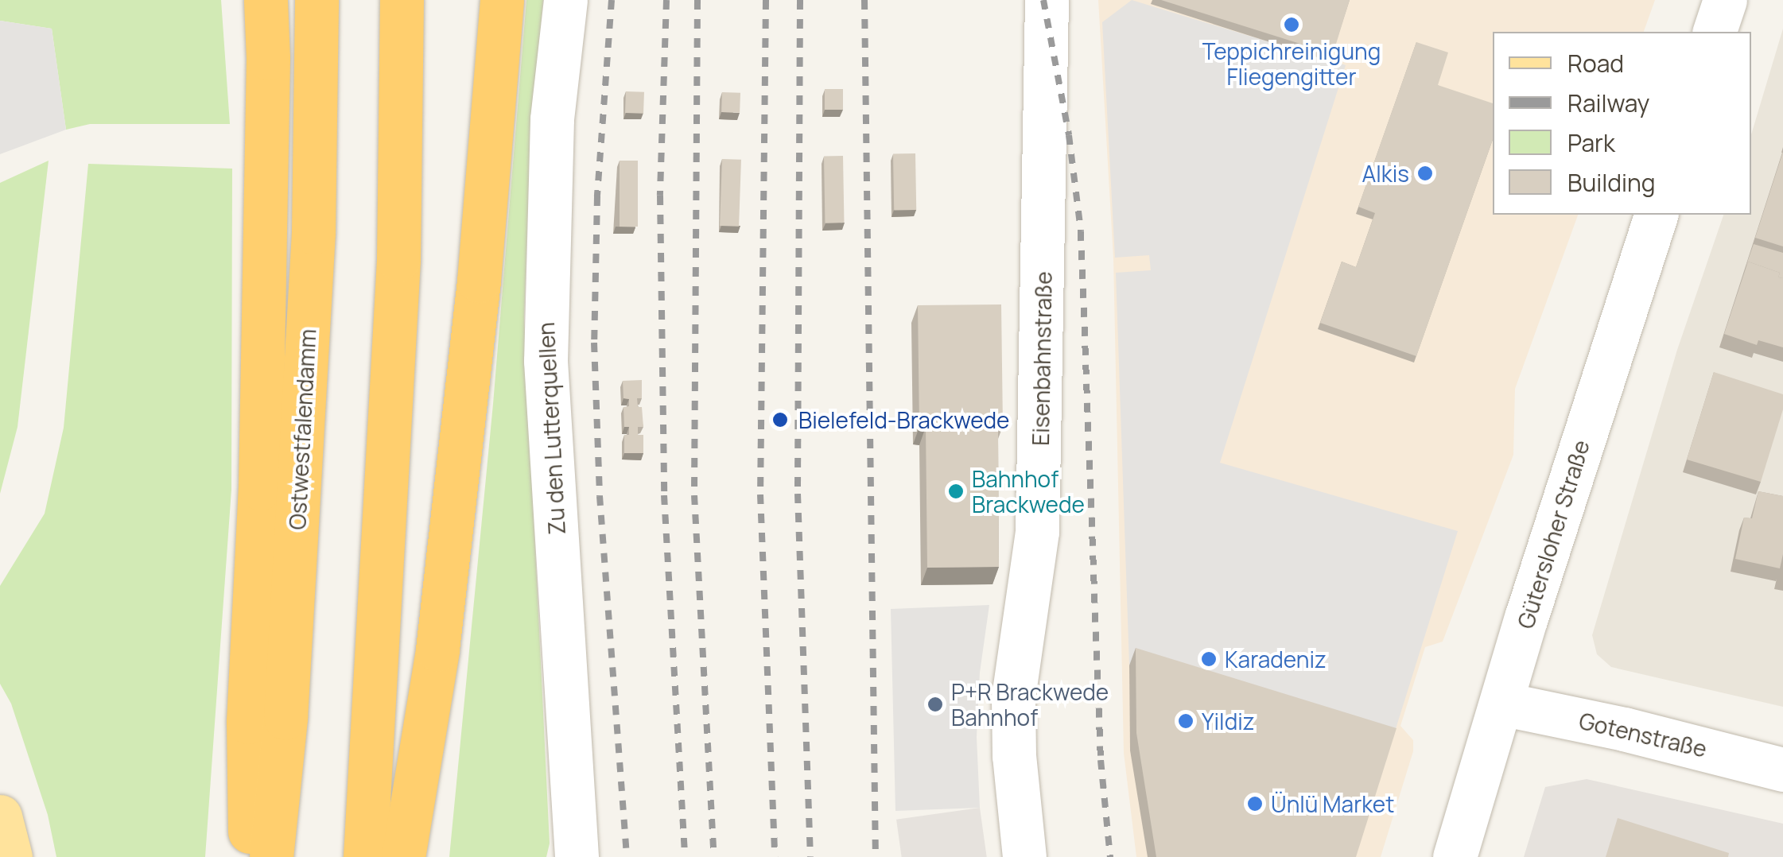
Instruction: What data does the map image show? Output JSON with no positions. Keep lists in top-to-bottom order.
{
  "streets": {
    "highway": ["Ostwestfalendamm"],
    "street": [
      "Eisenbahnstraße",
      "Zu den Lutterquellen",
      "Gütersloher Straße",
      "Gotenstraße"
    ]
  },
  "crossings": [
    ["Gütersloher Straße", "Gotenstraße"]
  ],
  "places": [
    "Teppichreinigung Fliegengitter",
    "Alkis",
    "Bielefeld-Brackwede",
    "Bahnhof Brackwede",
    "Karadeniz",
    "P+R Brackwede Bahnhof",
    "Yildiz",
    "Ünlü Market"
  ],
  "legend": [
    "Road",
    "Railway",
    "Park",
    "Building"
  ]
}
